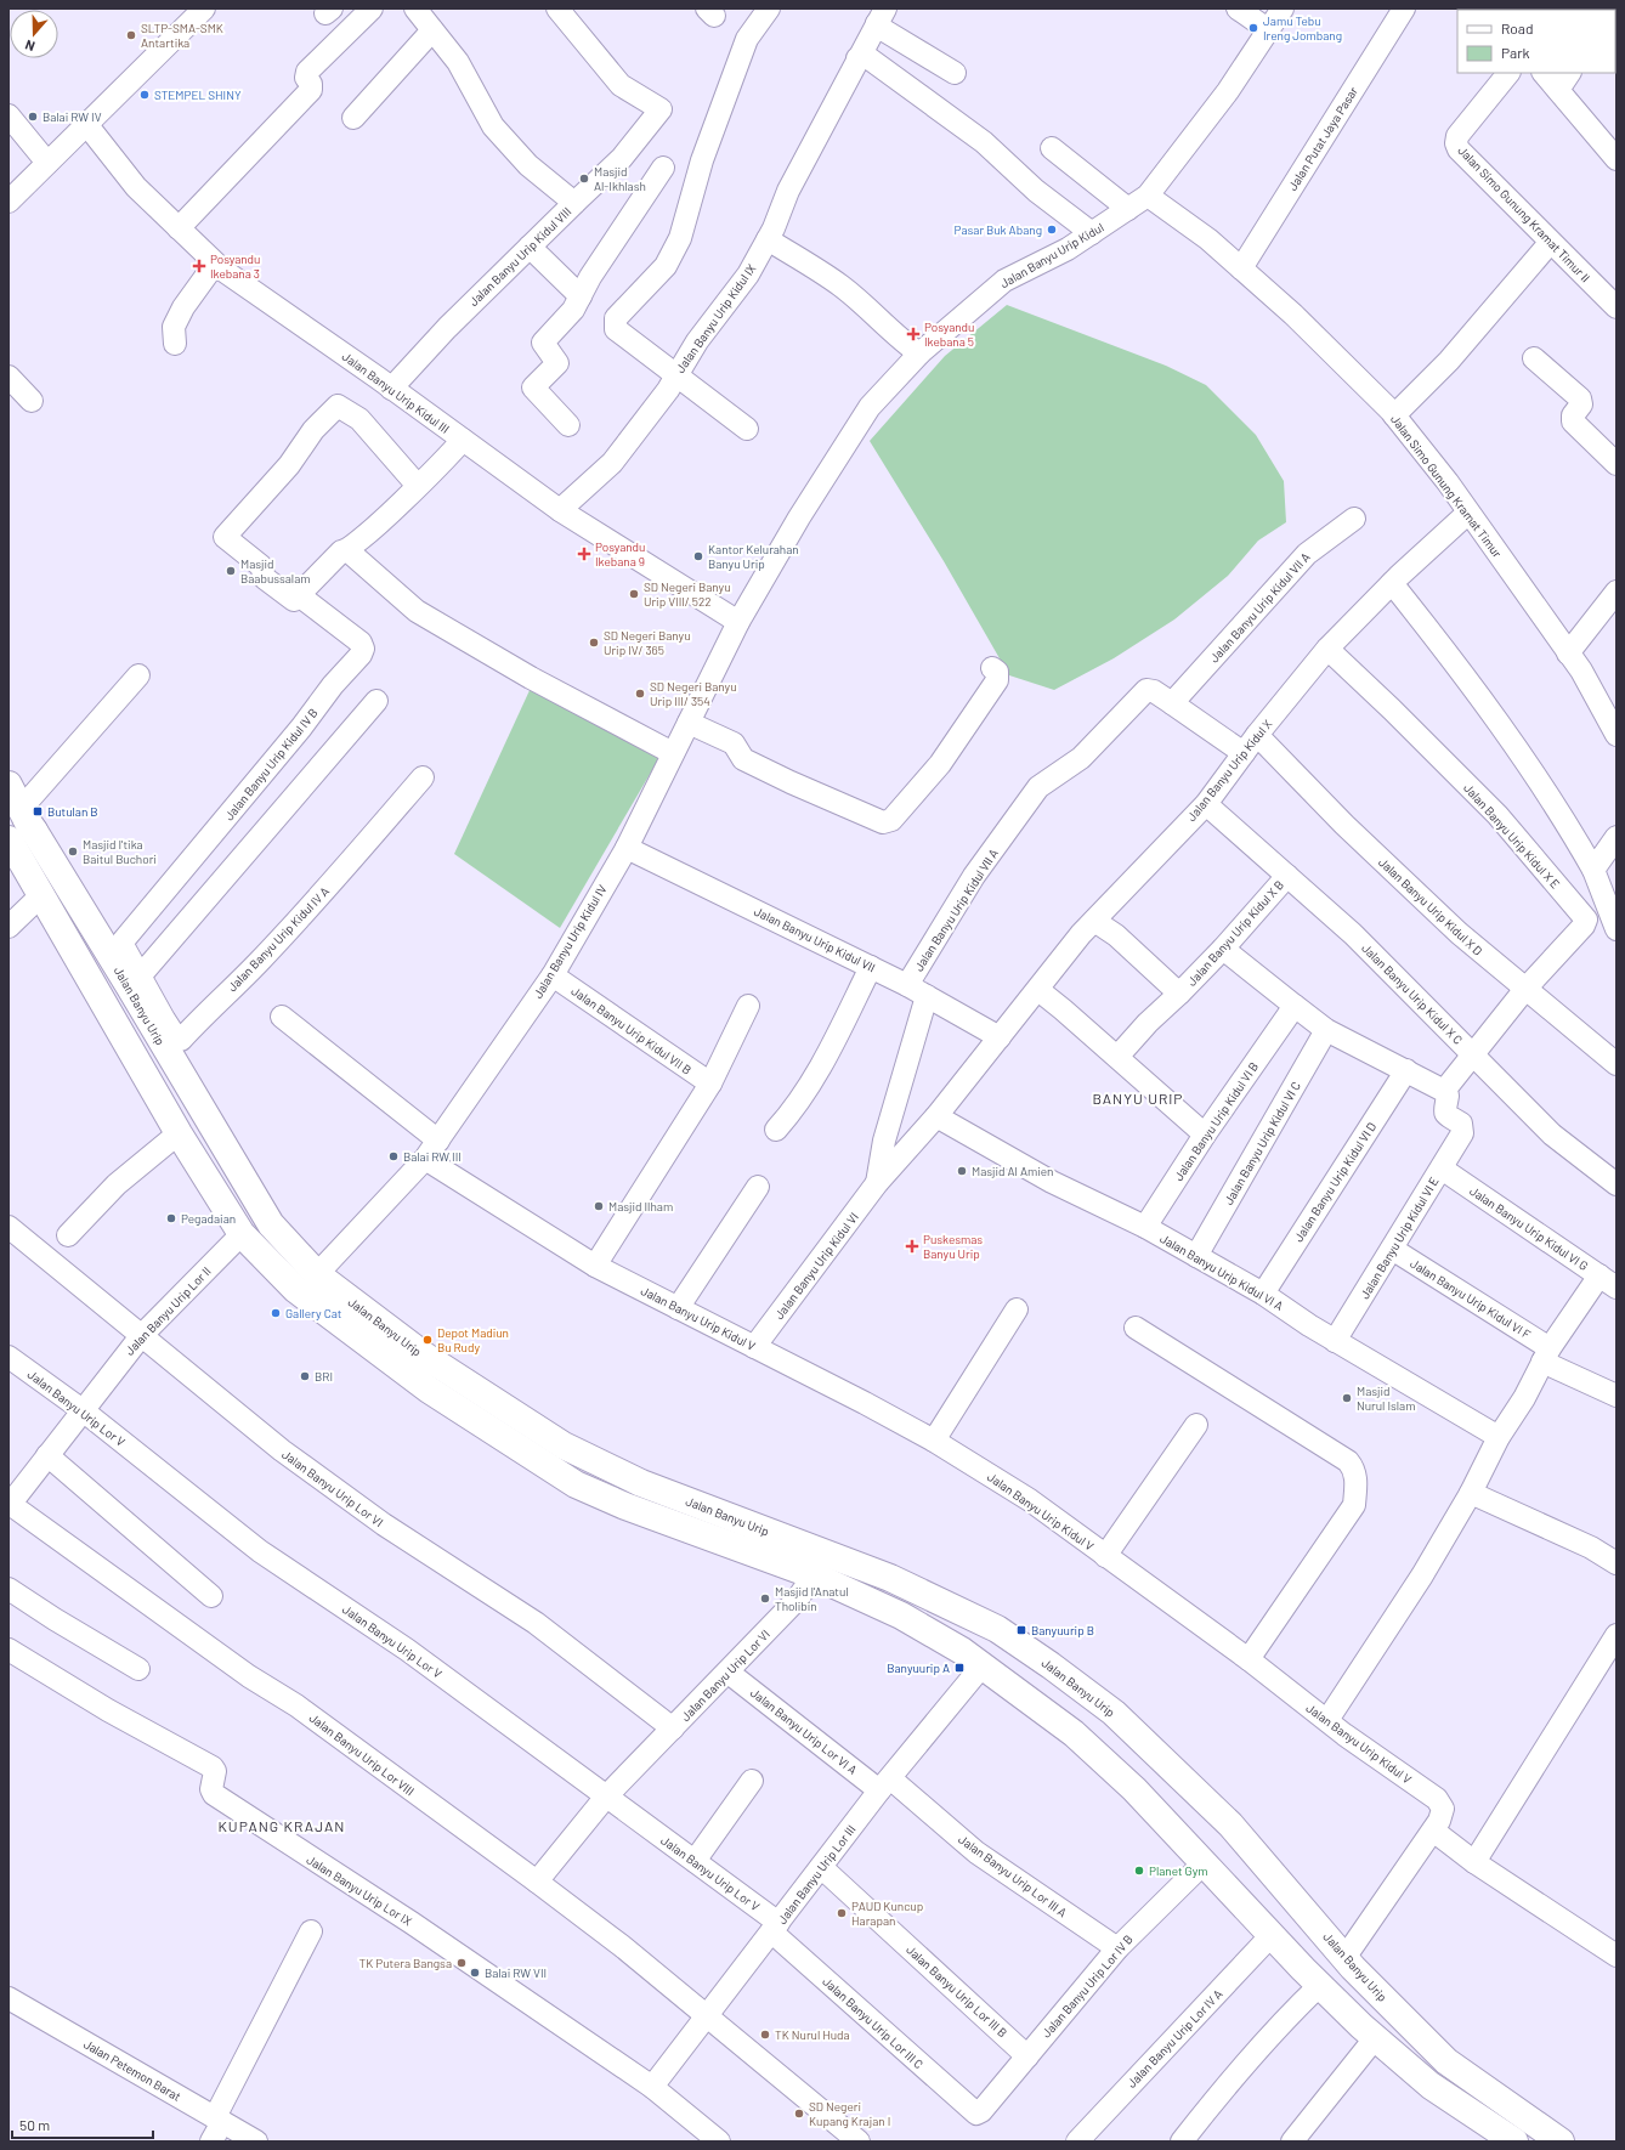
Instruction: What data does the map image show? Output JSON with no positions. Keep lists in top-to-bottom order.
{
  "streets": {
    "main road": ["Jalan Banyu Urip"],
    "street": [
      "Jalan Putat Jaya Pasar",
      "Jalan Simo Gunung Kramat Timur II",
      "Jalan Banyu Urip Kidul",
      "Jalan Banyu Urip Kidul VIII",
      "Jalan Banyu Urip Kidul IX",
      "Jalan Banyu Urip Kidul III",
      "Jalan Simo Gunung Kramat Timur",
      "Jalan Banyu Urip Kidul VII A",
      "Jalan Banyu Urip Kidul IV B",
      "Jalan Banyu Urip Kidul X",
      "Jalan Banyu Urip Kidul X E",
      "Jalan Banyu Urip Kidul X D",
      "Jalan Banyu Urip Kidul X B",
      "Jalan Banyu Urip Kidul IV A",
      "Jalan Banyu Urip Kidul VII",
      "Jalan Banyu Urip Kidul IV",
      "Jalan Banyu Urip Kidul X C",
      "Jalan Banyu Urip Kidul VII B",
      "Jalan Banyu Urip Kidul VI B",
      "Jalan Banyu Urip Kidul VI C",
      "Jalan Banyu Urip Kidul VI D",
      "Jalan Banyu Urip Kidul VI G",
      "Jalan Banyu Urip Kidul VI E",
      "Jalan Banyu Urip Kidul VI",
      "Jalan Banyu Urip Kidul VI A",
      "Jalan Banyu Urip Kidul VI F",
      "Jalan Banyu Urip Lor II",
      "Jalan Banyu Urip Kidul V",
      "Jalan Banyu Urip Lor V",
      "Jalan Banyu Urip Lor VI",
      "Jalan Banyu Urip Lor VI A",
      "Jalan Banyu Urip Lor VIII",
      "Jalan Banyu Urip Lor III",
      "Jalan Banyu Urip Lor III A",
      "Jalan Banyu Urip Lor IX",
      "Jalan Banyu Urip Lor IV B",
      "Jalan Banyu Urip Lor III B",
      "Jalan Banyu Urip Lor III C",
      "Jalan Banyu Urip Lor IV A",
      "Jalan Petemon Barat"
    ]
  },
  "crossings": [
    ["Jalan Putat Jaya Pasar", "Jalan Simo Gunung Kramat Timur"],
    ["Jalan Banyu Urip Kidul", "Jalan Banyu Urip Kidul III"],
    ["Jalan Banyu Urip Kidul", "Jalan Simo Gunung Kramat Timur"],
    ["Jalan Banyu Urip Kidul", "Jalan Banyu Urip Kidul IV"],
    ["Jalan Banyu Urip Kidul VIII", "Jalan Banyu Urip Kidul III"],
    ["Jalan Banyu Urip Kidul IX", "Jalan Banyu Urip Kidul III"],
    ["Jalan Banyu Urip Kidul III", "Jalan Banyu Urip Kidul IV"],
    ["Jalan Simo Gunung Kramat Timur", "Jalan Banyu Urip Kidul X"],
    ["Jalan Banyu Urip Kidul VII A", "Jalan Banyu Urip Kidul X"],
    ["Jalan Banyu Urip Kidul VII A", "Jalan Banyu Urip Kidul VII"],
    ["Jalan Banyu Urip Kidul IV B", "Jalan Banyu Urip Kidul IV A"],
    ["Jalan Banyu Urip Kidul X", "Jalan Banyu Urip Kidul X E"],
    ["Jalan Banyu Urip Kidul X", "Jalan Banyu Urip Kidul X D"],
    ["Jalan Banyu Urip Kidul X", "Jalan Banyu Urip Kidul X B"],
    ["Jalan Banyu Urip Kidul X", "Jalan Banyu Urip Kidul VII"],
    ["Jalan Banyu Urip Kidul X", "Jalan Banyu Urip Kidul X C"],
    ["Jalan Banyu Urip Kidul X", "Jalan Banyu Urip Kidul VI"],
    ["Jalan Banyu Urip Kidul X E", "Jalan Banyu Urip Kidul X D"],
    ["Jalan Banyu Urip Kidul X B", "Jalan Banyu Urip Kidul X C"],
    ["Jalan Banyu Urip Kidul IV A", "Jalan Banyu Urip"],
    ["Jalan Banyu Urip Kidul VII", "Jalan Banyu Urip Kidul IV"],
    ["Jalan Banyu Urip Kidul VII", "Jalan Banyu Urip Kidul VI"],
    ["Jalan Banyu Urip Kidul IV", "Jalan Banyu Urip"],
    ["Jalan Banyu Urip Kidul IV", "Jalan Banyu Urip Kidul VII B"],
    ["Jalan Banyu Urip Kidul IV", "Jalan Banyu Urip Kidul V"],
    ["Jalan Banyu Urip", "Jalan Banyu Urip Lor II"],
    ["Jalan Banyu Urip", "Jalan Banyu Urip Kidul V"],
    ["Jalan Banyu Urip", "Jalan Banyu Urip Lor VI"],
    ["Jalan Banyu Urip", "Jalan Banyu Urip Lor III"],
    ["Jalan Banyu Urip", "Jalan Banyu Urip Lor IV B"],
    ["Jalan Banyu Urip", "Jalan Banyu Urip Lor IV A"],
    ["Jalan Banyu Urip Kidul VI B", "Jalan Banyu Urip Kidul VI A"],
    ["Jalan Banyu Urip Kidul VI C", "Jalan Banyu Urip Kidul VI A"],
    ["Jalan Banyu Urip Kidul VI D", "Jalan Banyu Urip Kidul VI A"],
    ["Jalan Banyu Urip Kidul VI G", "Jalan Banyu Urip Kidul VI E"],
    ["Jalan Banyu Urip Kidul VI E", "Jalan Banyu Urip Kidul VI A"],
    ["Jalan Banyu Urip Kidul VI E", "Jalan Banyu Urip Kidul VI F"],
    ["Jalan Banyu Urip Kidul VI", "Jalan Banyu Urip Kidul VI A"],
    ["Jalan Banyu Urip Kidul VI", "Jalan Banyu Urip Kidul V"],
    ["Jalan Banyu Urip Lor II", "Jalan Banyu Urip Lor V"],
    ["Jalan Banyu Urip Lor II", "Jalan Banyu Urip Lor VI"],
    ["Jalan Banyu Urip Lor II", "Jalan Banyu Urip Lor VIII"],
    ["Jalan Banyu Urip Lor V", "Jalan Banyu Urip Lor VI"],
    ["Jalan Banyu Urip Lor V", "Jalan Banyu Urip Lor III"],
    ["Jalan Banyu Urip Lor V", "Jalan Banyu Urip Lor III C"],
    ["Jalan Banyu Urip Lor VI", "Jalan Banyu Urip Lor VI A"],
    ["Jalan Banyu Urip Lor VI", "Jalan Banyu Urip Lor VIII"],
    ["Jalan Banyu Urip Lor VI A", "Jalan Banyu Urip Lor III"],
    ["Jalan Banyu Urip Lor VI A", "Jalan Banyu Urip Lor III A"],
    ["Jalan Banyu Urip Lor VIII", "Jalan Banyu Urip Lor III"],
    ["Jalan Banyu Urip Lor III", "Jalan Banyu Urip Lor III A"],
    ["Jalan Banyu Urip Lor III", "Jalan Banyu Urip Lor IX"],
    ["Jalan Banyu Urip Lor III", "Jalan Banyu Urip Lor III B"],
    ["Jalan Banyu Urip Lor III", "Jalan Banyu Urip Lor III C"],
    ["Jalan Banyu Urip Lor III A", "Jalan Banyu Urip Lor IV B"],
    ["Jalan Banyu Urip Lor IV B", "Jalan Banyu Urip Lor III B"],
    ["Jalan Banyu Urip Lor IV B", "Jalan Banyu Urip Lor III C"]
  ],
  "districts": ["BANYU URIP", "KUPANG KRAJAN"],
  "places": {
    "other": [
      "Jamu Tebu Ireng Jombang",
      "SLTP-SMA-SMK Antartika",
      "STEMPEL SHINY",
      "Balai RW IV",
      "Masjid Al-Ikhlash",
      "Pasar Buk Abang",
      "Kantor Kelurahan Banyu Urip",
      "Masjid Baabussalam",
      "SD Negeri Banyu Urip VIII/ 522",
      "SD Negeri Banyu Urip IV/ 365",
      "SD Negeri Banyu Urip III/ 354",
      "Masjid I'tika Baitul Buchori",
      "Balai RW III",
      "Masjid Al Amien",
      "Masjid Ilham",
      "Pegadaian",
      "Gallery Cat",
      "Depot Madiun Bu Rudy",
      "BRI",
      "Masjid Nurul Islam",
      "Masjid I'Anatul Tholibin",
      "Planet Gym",
      "PAUD Kuncup Harapan",
      "TK Putera Bangsa",
      "Balai RW VII",
      "TK Nurul Huda",
      "SD Negeri Kupang Krajan I"
    ],
    "health": [
      "Posyandu Ikebana 3",
      "Posyandu Ikebana 5",
      "Posyandu Ikebana 9",
      "Puskesmas Banyu Urip"
    ],
    "transit": ["Butulan B", "Banyuurip B", "Banyuurip A"]
  },
  "legend": ["Road", "Park"],
  "scale_bar": "50 m",
  "north": "bottom"
}
